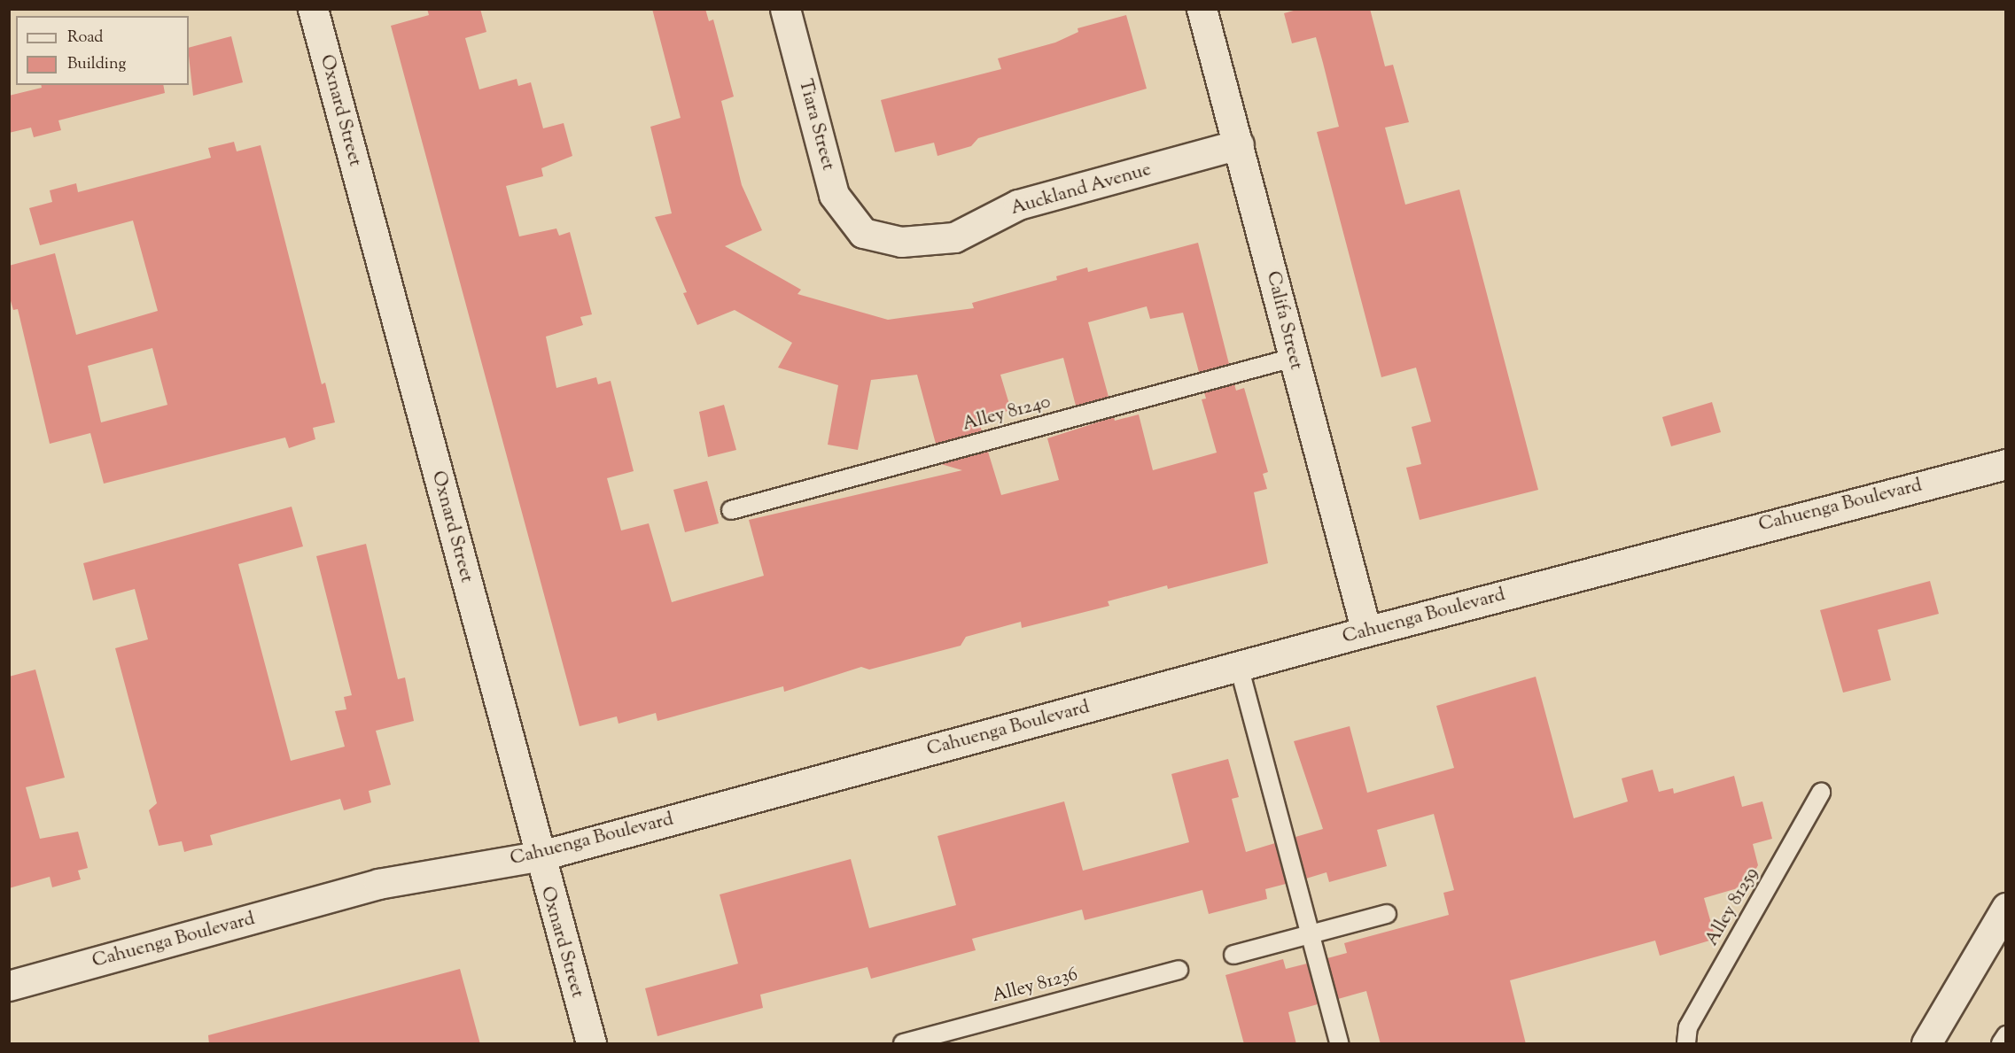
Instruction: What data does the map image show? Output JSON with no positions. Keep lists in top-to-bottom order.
{
  "streets": {
    "main road": [
      "Oxnard Street",
      "Tiara Street",
      "Auckland Avenue",
      "Califa Street",
      "Cahuenga Boulevard"
    ],
    "lane": ["Alley 81240", "Alley 81259", "Alley 81236"]
  },
  "crossings": [
    ["Oxnard Street", "Cahuenga Boulevard"],
    ["Tiara Street", "Auckland Avenue"],
    ["Auckland Avenue", "Califa Street"],
    ["Califa Street", "Alley 81240"],
    ["Califa Street", "Cahuenga Boulevard"]
  ],
  "legend": ["Road", "Building"]
}
